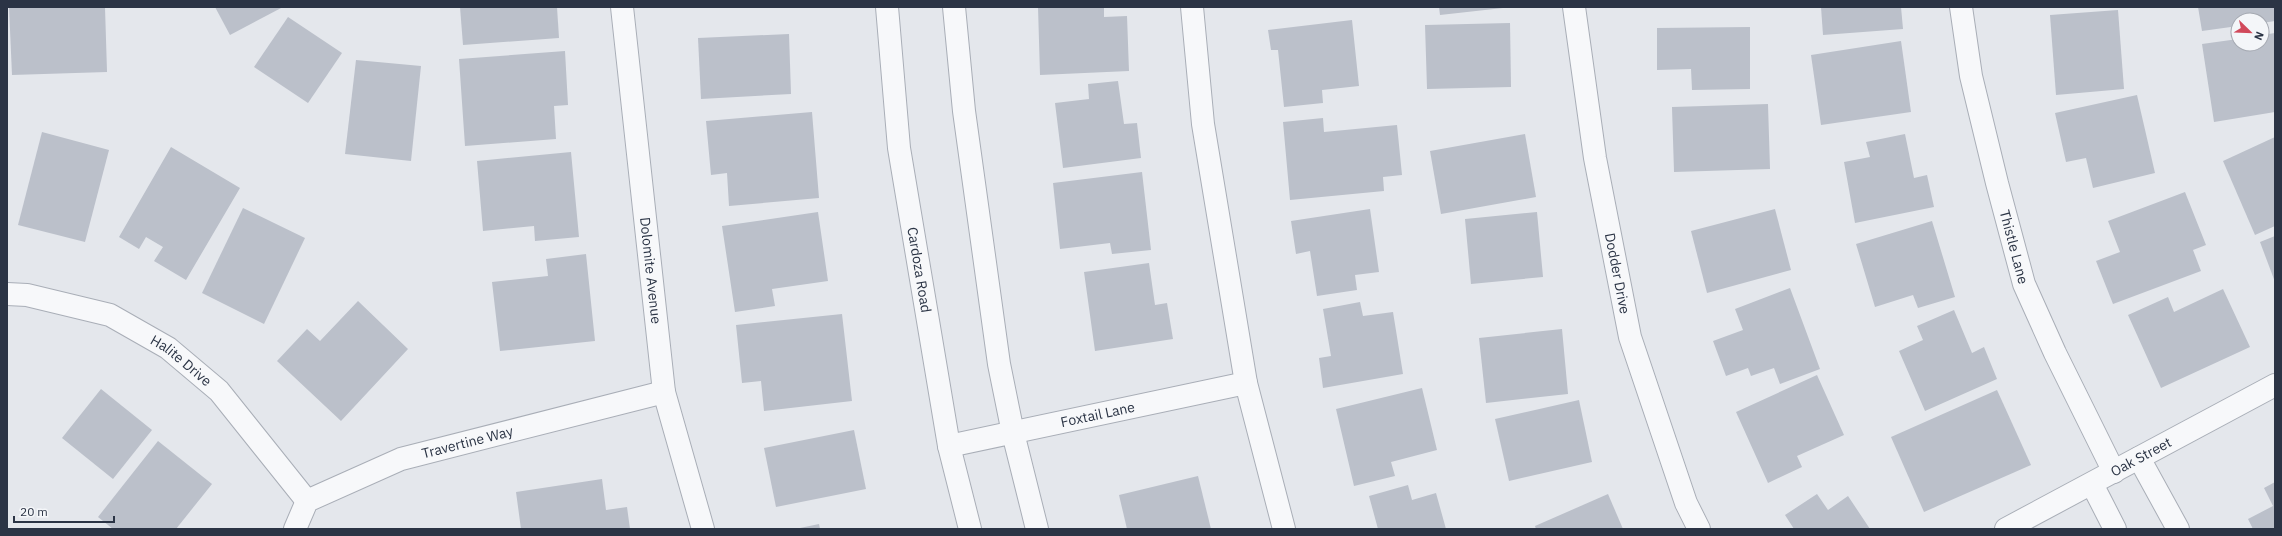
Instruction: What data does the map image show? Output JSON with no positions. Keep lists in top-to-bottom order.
{
  "streets": {
    "street": [
      "Thistle Lane",
      "Dolomite Avenue",
      "Cardoza Road",
      "Dodder Drive",
      "Halite Drive",
      "Foxtail Lane",
      "Travertine Way",
      "Oak Street"
    ]
  },
  "crossings": [
    ["Thistle Lane", "Oak Street"],
    ["Dolomite Avenue", "Travertine Way"],
    ["Cardoza Road", "Foxtail Lane"],
    ["Halite Drive", "Travertine Way"]
  ],
  "scale_bar": "20 m",
  "north": "bottom right"
}
